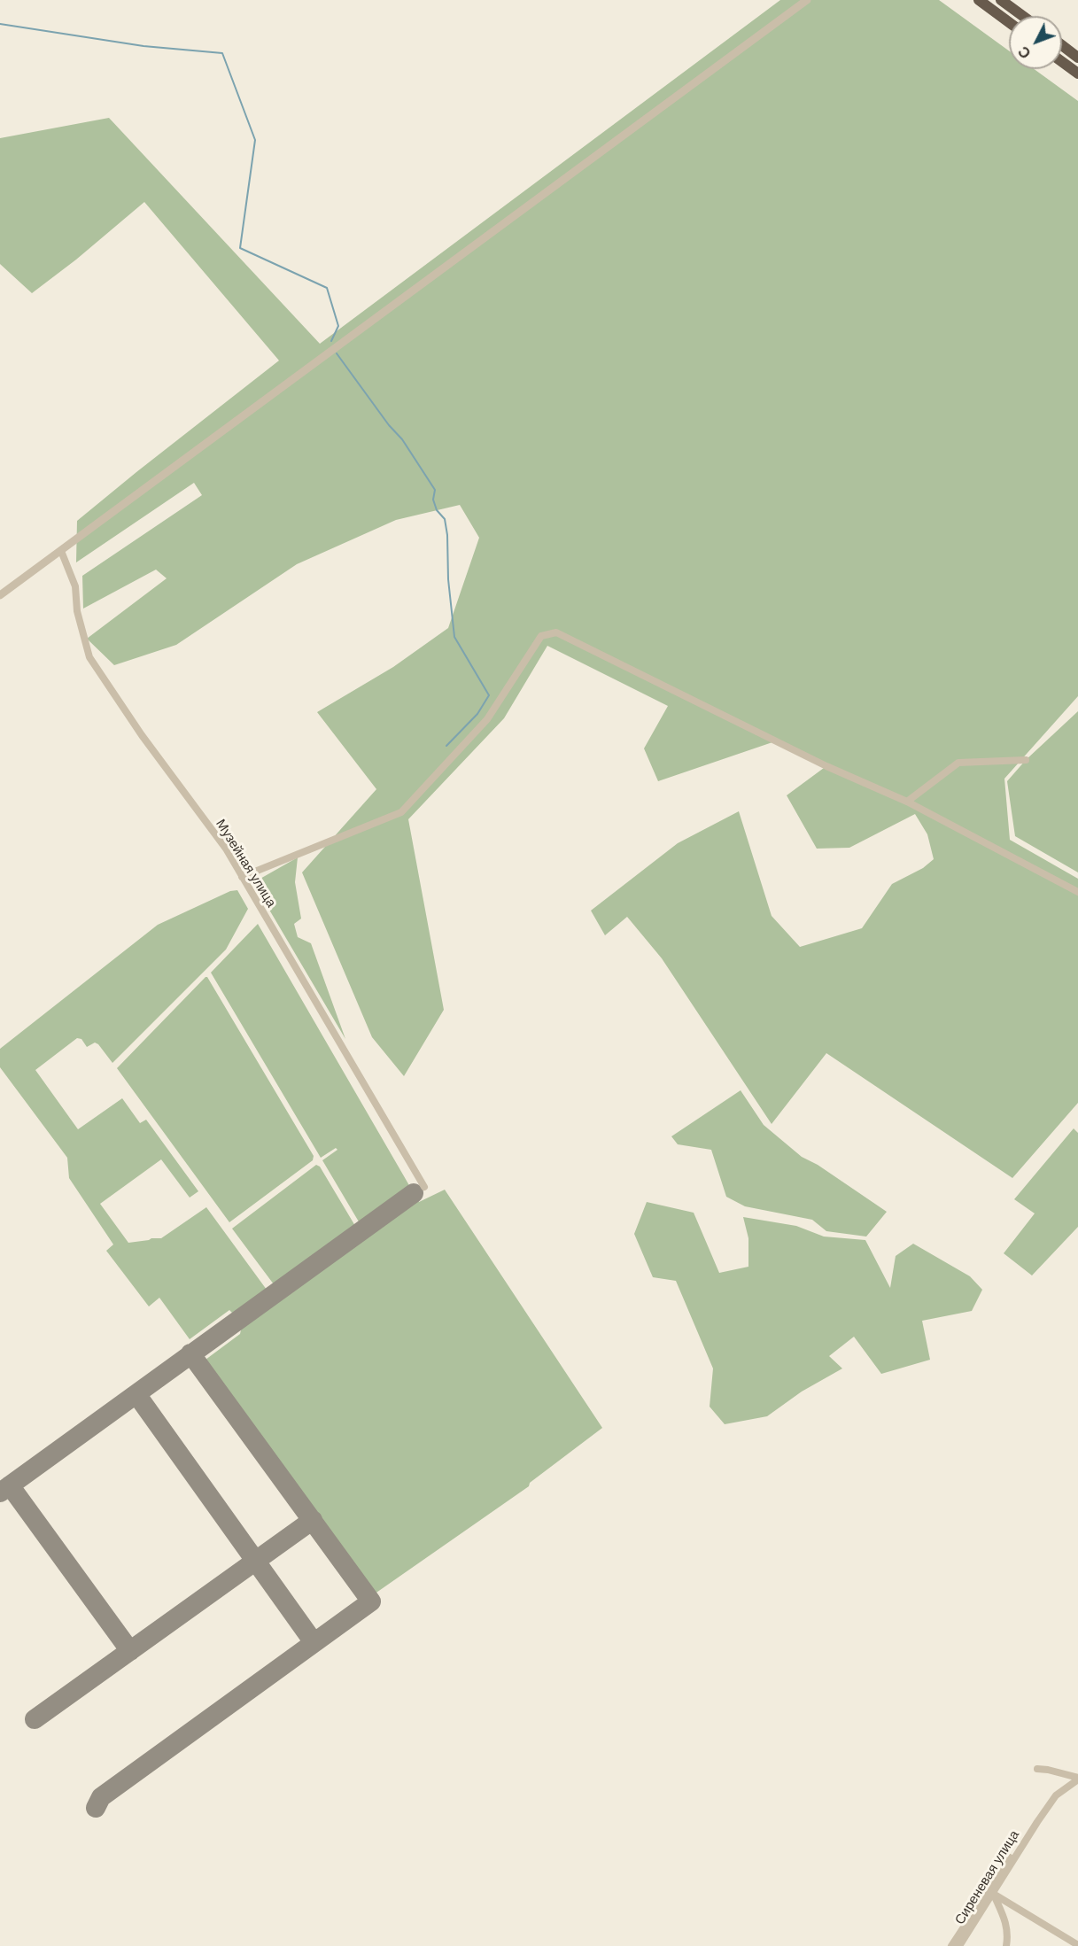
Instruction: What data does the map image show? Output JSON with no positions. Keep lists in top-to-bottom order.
{
  "streets": {
    "street": ["Музейная улица", "Сиреневая улица"]
  },
  "north": "bottom left"
}
